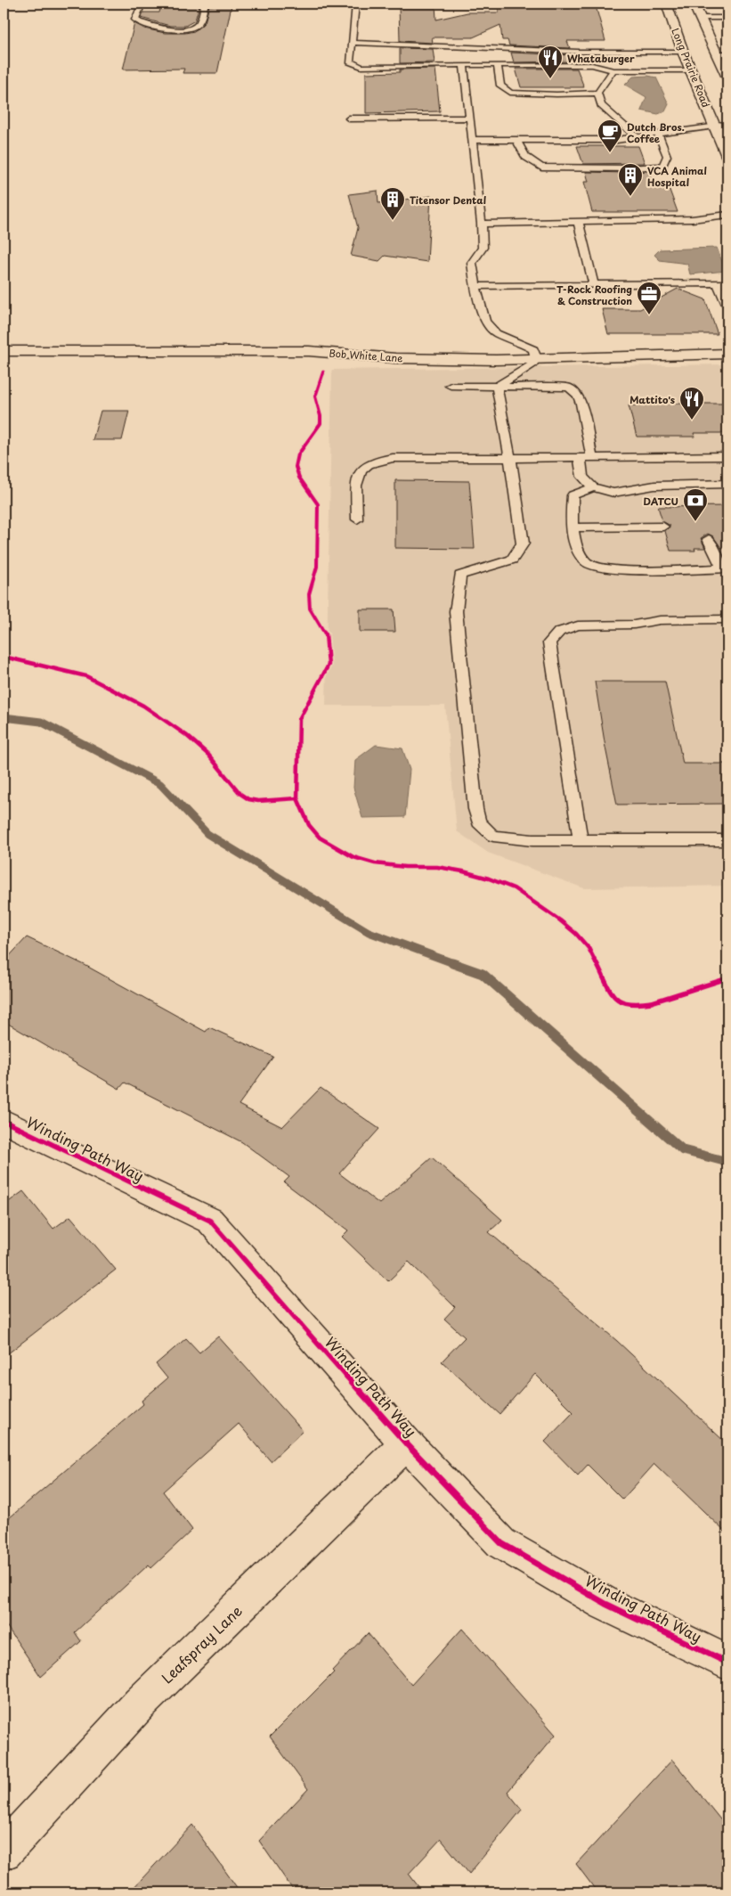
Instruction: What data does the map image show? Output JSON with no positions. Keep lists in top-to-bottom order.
{
  "streets": {
    "street": [
      "Long Prairie Road",
      "Bob White Lane",
      "Winding Path Way",
      "Leafspray Lane"
    ]
  },
  "crossings": [
    ["Winding Path Way", "Leafspray Lane"]
  ],
  "places": {
    "restaurant": ["Whataburger", "Mattito's"],
    "cafe": ["Dutch Bros. Coffee"],
    "building": ["VCA Animal Hospital", "Titensor Dental"],
    "office": ["T-Rock Roofing & Construction"],
    "bank": ["DATCU"]
  }
}
